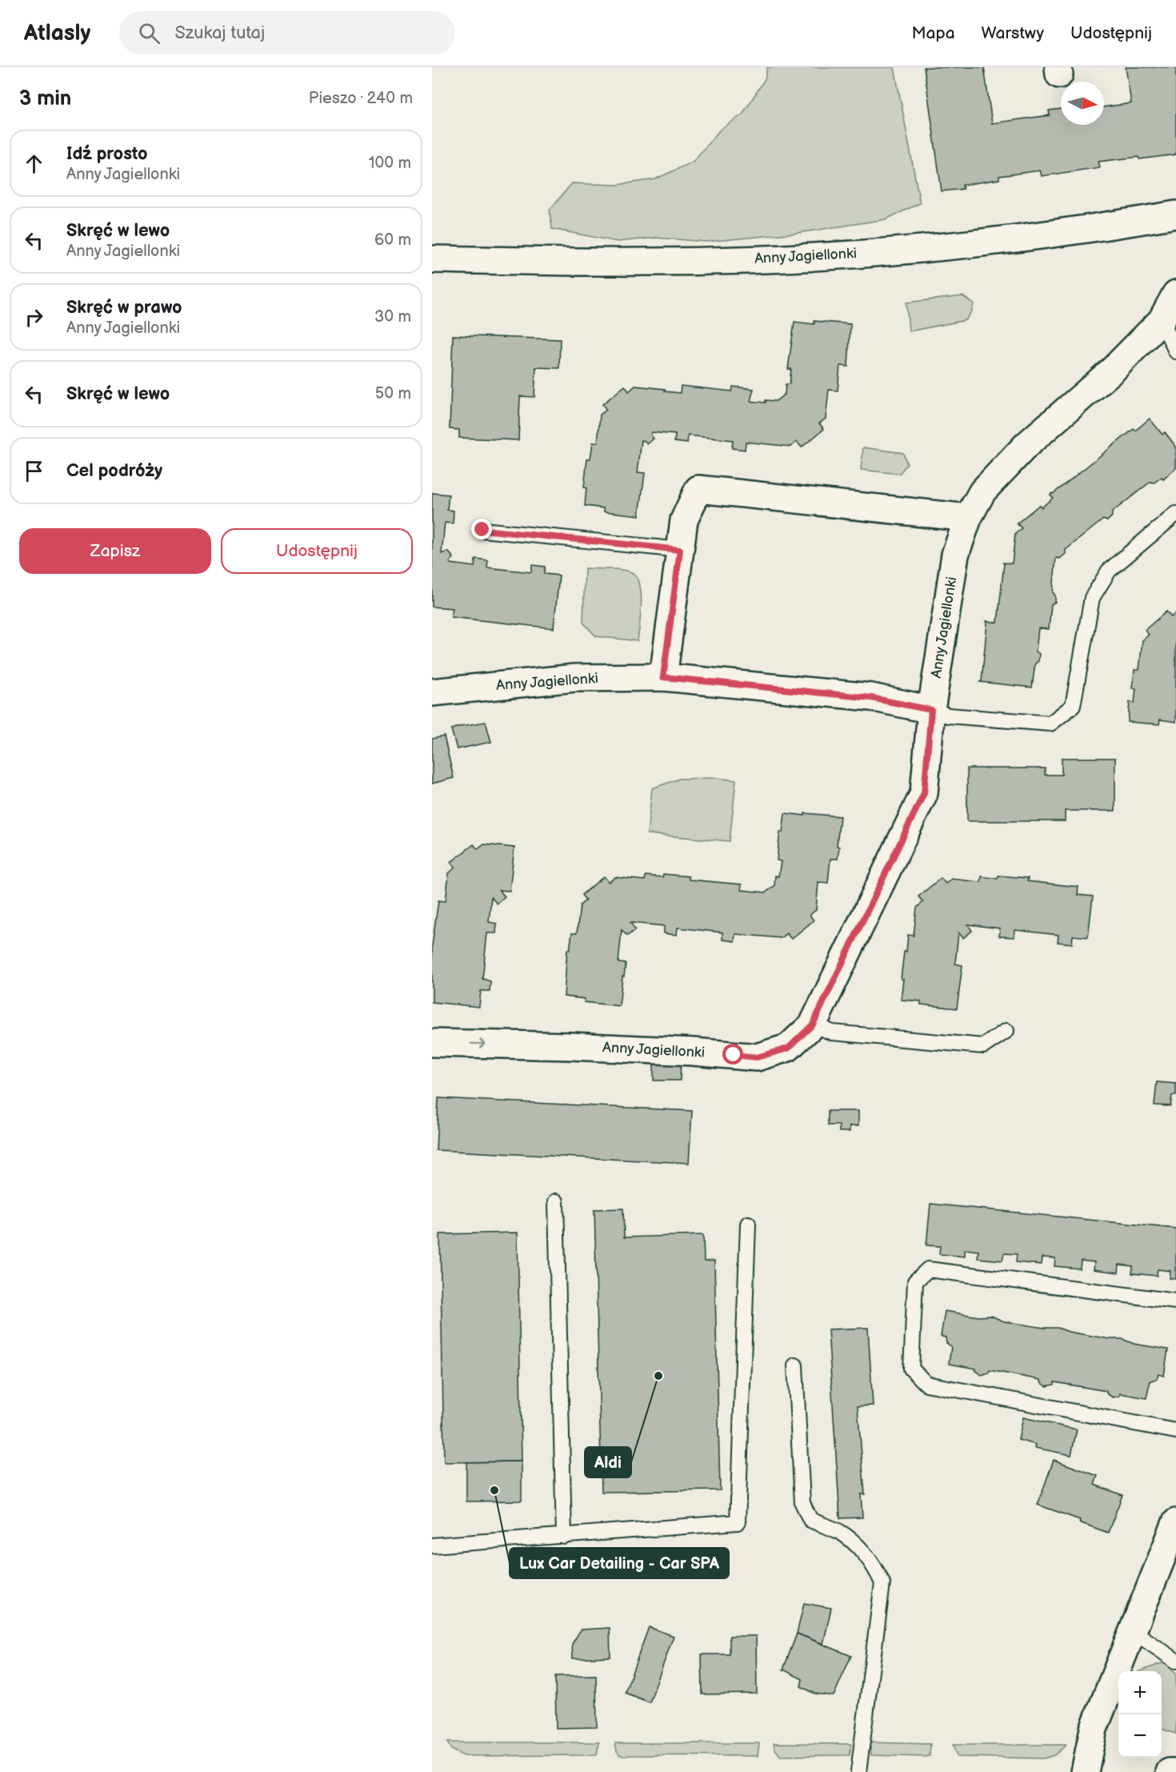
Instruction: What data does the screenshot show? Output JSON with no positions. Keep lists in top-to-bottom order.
{
  "streets": {
    "street": ["Anny Jagiellonki"]
  },
  "places": ["Aldi", "Lux Car Detailing - Car SPA"],
  "north": "right",
  "page": {
    "header": "Atlasly",
    "search": "Szukaj tutaj",
    "nav": ["Mapa", "Warstwy", "Udostępnij"],
    "heading": ["3 min", "Pieszo · 240 m"],
    "list": [
      ["Idź prosto", "Anny Jagiellonki", "100 m"],
      ["Skręć w lewo", "Anny Jagiellonki", "60 m"],
      ["Skręć w prawo", "Anny Jagiellonki", "30 m"],
      ["Skręć w lewo", "50 m"],
      "Cel podróży"
    ],
    "buttons": ["Zapisz", "Udostępnij"],
    "map_buttons": ["+", "−"]
  }
}
